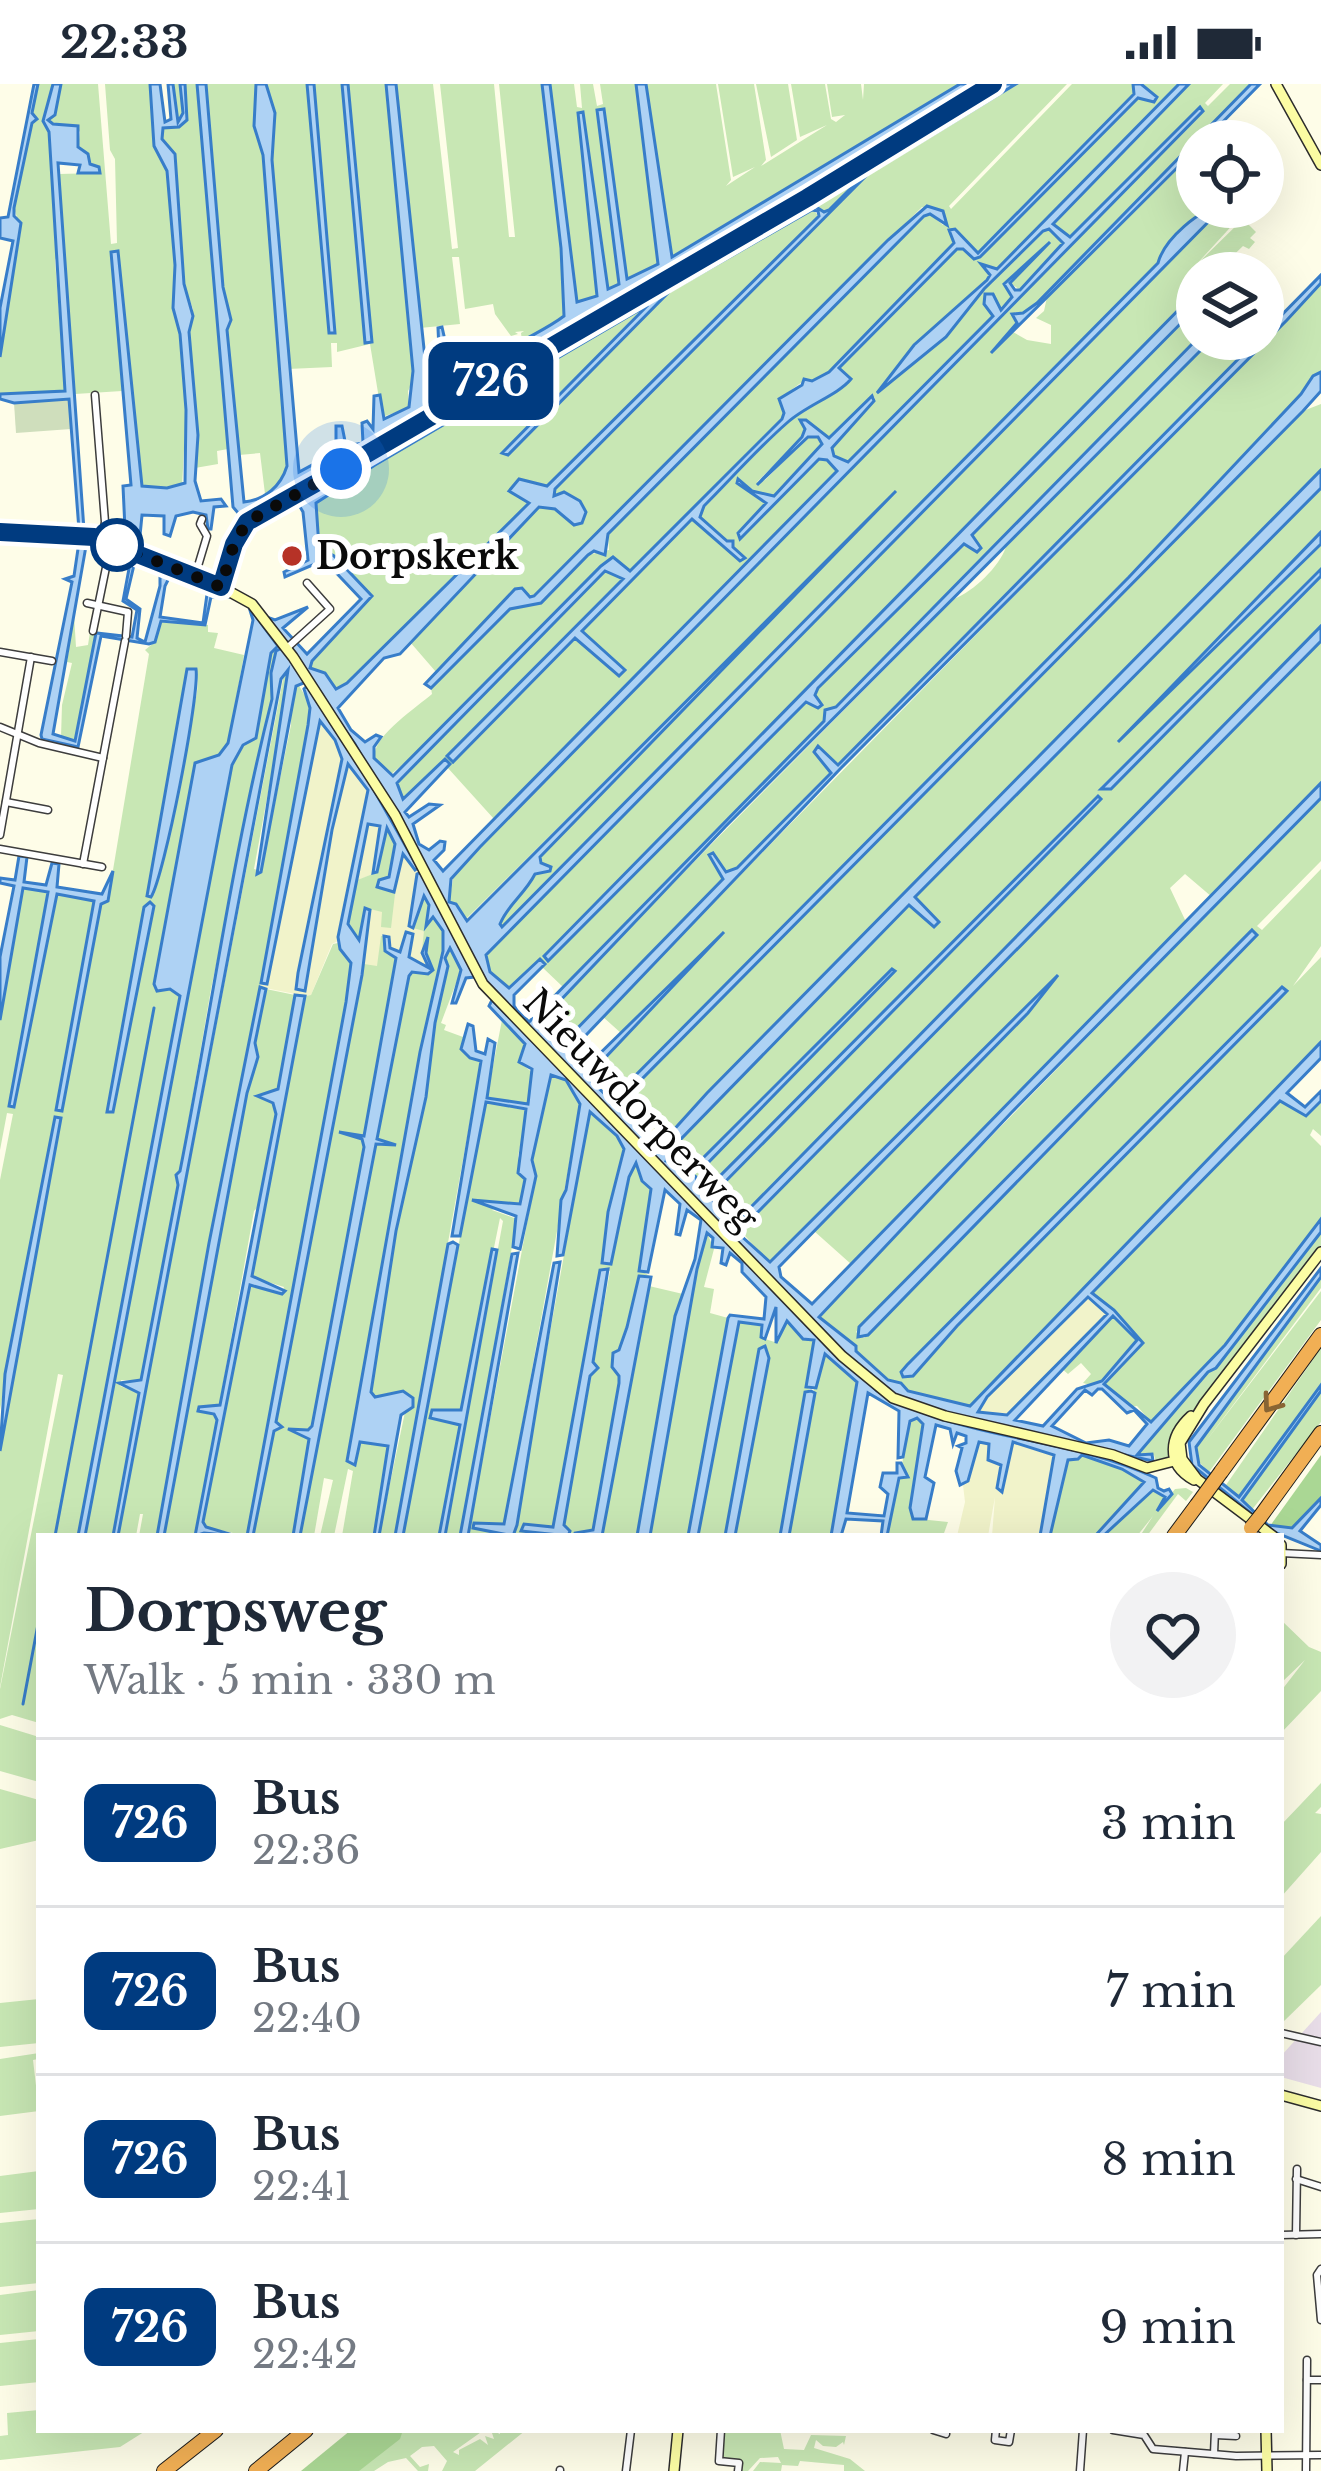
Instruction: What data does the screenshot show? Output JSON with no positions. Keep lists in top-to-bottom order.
{
  "streets": {
    "street": ["Nieuwdorperweg"]
  },
  "places": ["Dorpskerk"],
  "lines": ["bus line 726"],
  "page": {
    "status": "22:33",
    "on_map": "726",
    "heading": ["Dorpsweg", "Walk · 5 min · 330 m"],
    "list": [
      {
        "mark": "726",
        "name": "Bus",
        "note": "22:36",
        "value": "3 min"
      },
      {
        "mark": "726",
        "name": "Bus",
        "note": "22:40",
        "value": "7 min"
      },
      {
        "mark": "726",
        "name": "Bus",
        "note": "22:41",
        "value": "8 min"
      },
      {
        "mark": "726",
        "name": "Bus",
        "note": "22:42",
        "value": "9 min"
      }
    ]
  }
}
